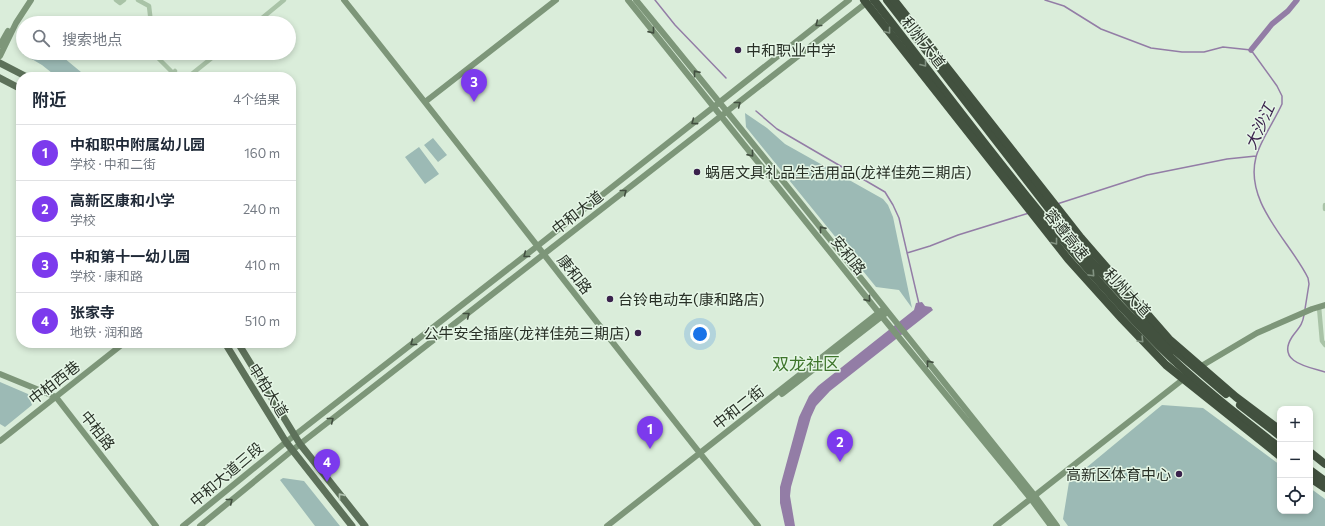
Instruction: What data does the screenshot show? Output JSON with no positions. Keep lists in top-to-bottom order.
{
  "streets": {
    "highway": ["利州大道", "蓉遵高速"],
    "main road": ["中柏大道"],
    "street": [
      "中和大道",
      "安和路",
      "康和路",
      "中柏西巷",
      "中和二街",
      "中柏路",
      "中和大道三段"
    ]
  },
  "crossings": [
    ["中和大道", "安和路"],
    ["中和大道", "康和路"],
    ["中和大道", "中柏大道"],
    ["中和大道", "中和大道三段"],
    ["安和路", "中和二街"],
    ["康和路", "中和二街"],
    ["中柏西巷", "中柏路"],
    ["中柏大道", "中和大道三段"]
  ],
  "districts": ["双龙社区"],
  "water": ["大沙江"],
  "places": [
    "中和职业中学",
    "蜗居文具礼品生活用品(龙祥佳苑三期店)",
    "台铃电动车(康和路店)",
    "公牛安全插座(龙祥佳苑三期店)",
    "高新区体育中心"
  ],
  "page": {
    "search": "搜索地点",
    "pins": [
      "3",
      "1",
      "2",
      "4"
    ],
    "heading": ["附近", "4个结果"],
    "list": [
      {
        "mark": "1",
        "name": "中和职中附属幼儿园",
        "note": "学校 · 中和二街",
        "value": "160 m"
      },
      {
        "mark": "2",
        "name": "高新区康和小学",
        "note": "学校",
        "value": "240 m"
      },
      {
        "mark": "3",
        "name": "中和第十一幼儿园",
        "note": "学校 · 康和路",
        "value": "410 m"
      },
      {
        "mark": "4",
        "name": "张家寺",
        "note": "地铁 · 润和路",
        "value": "510 m"
      }
    ],
    "map_buttons": ["+", "−"]
  }
}
